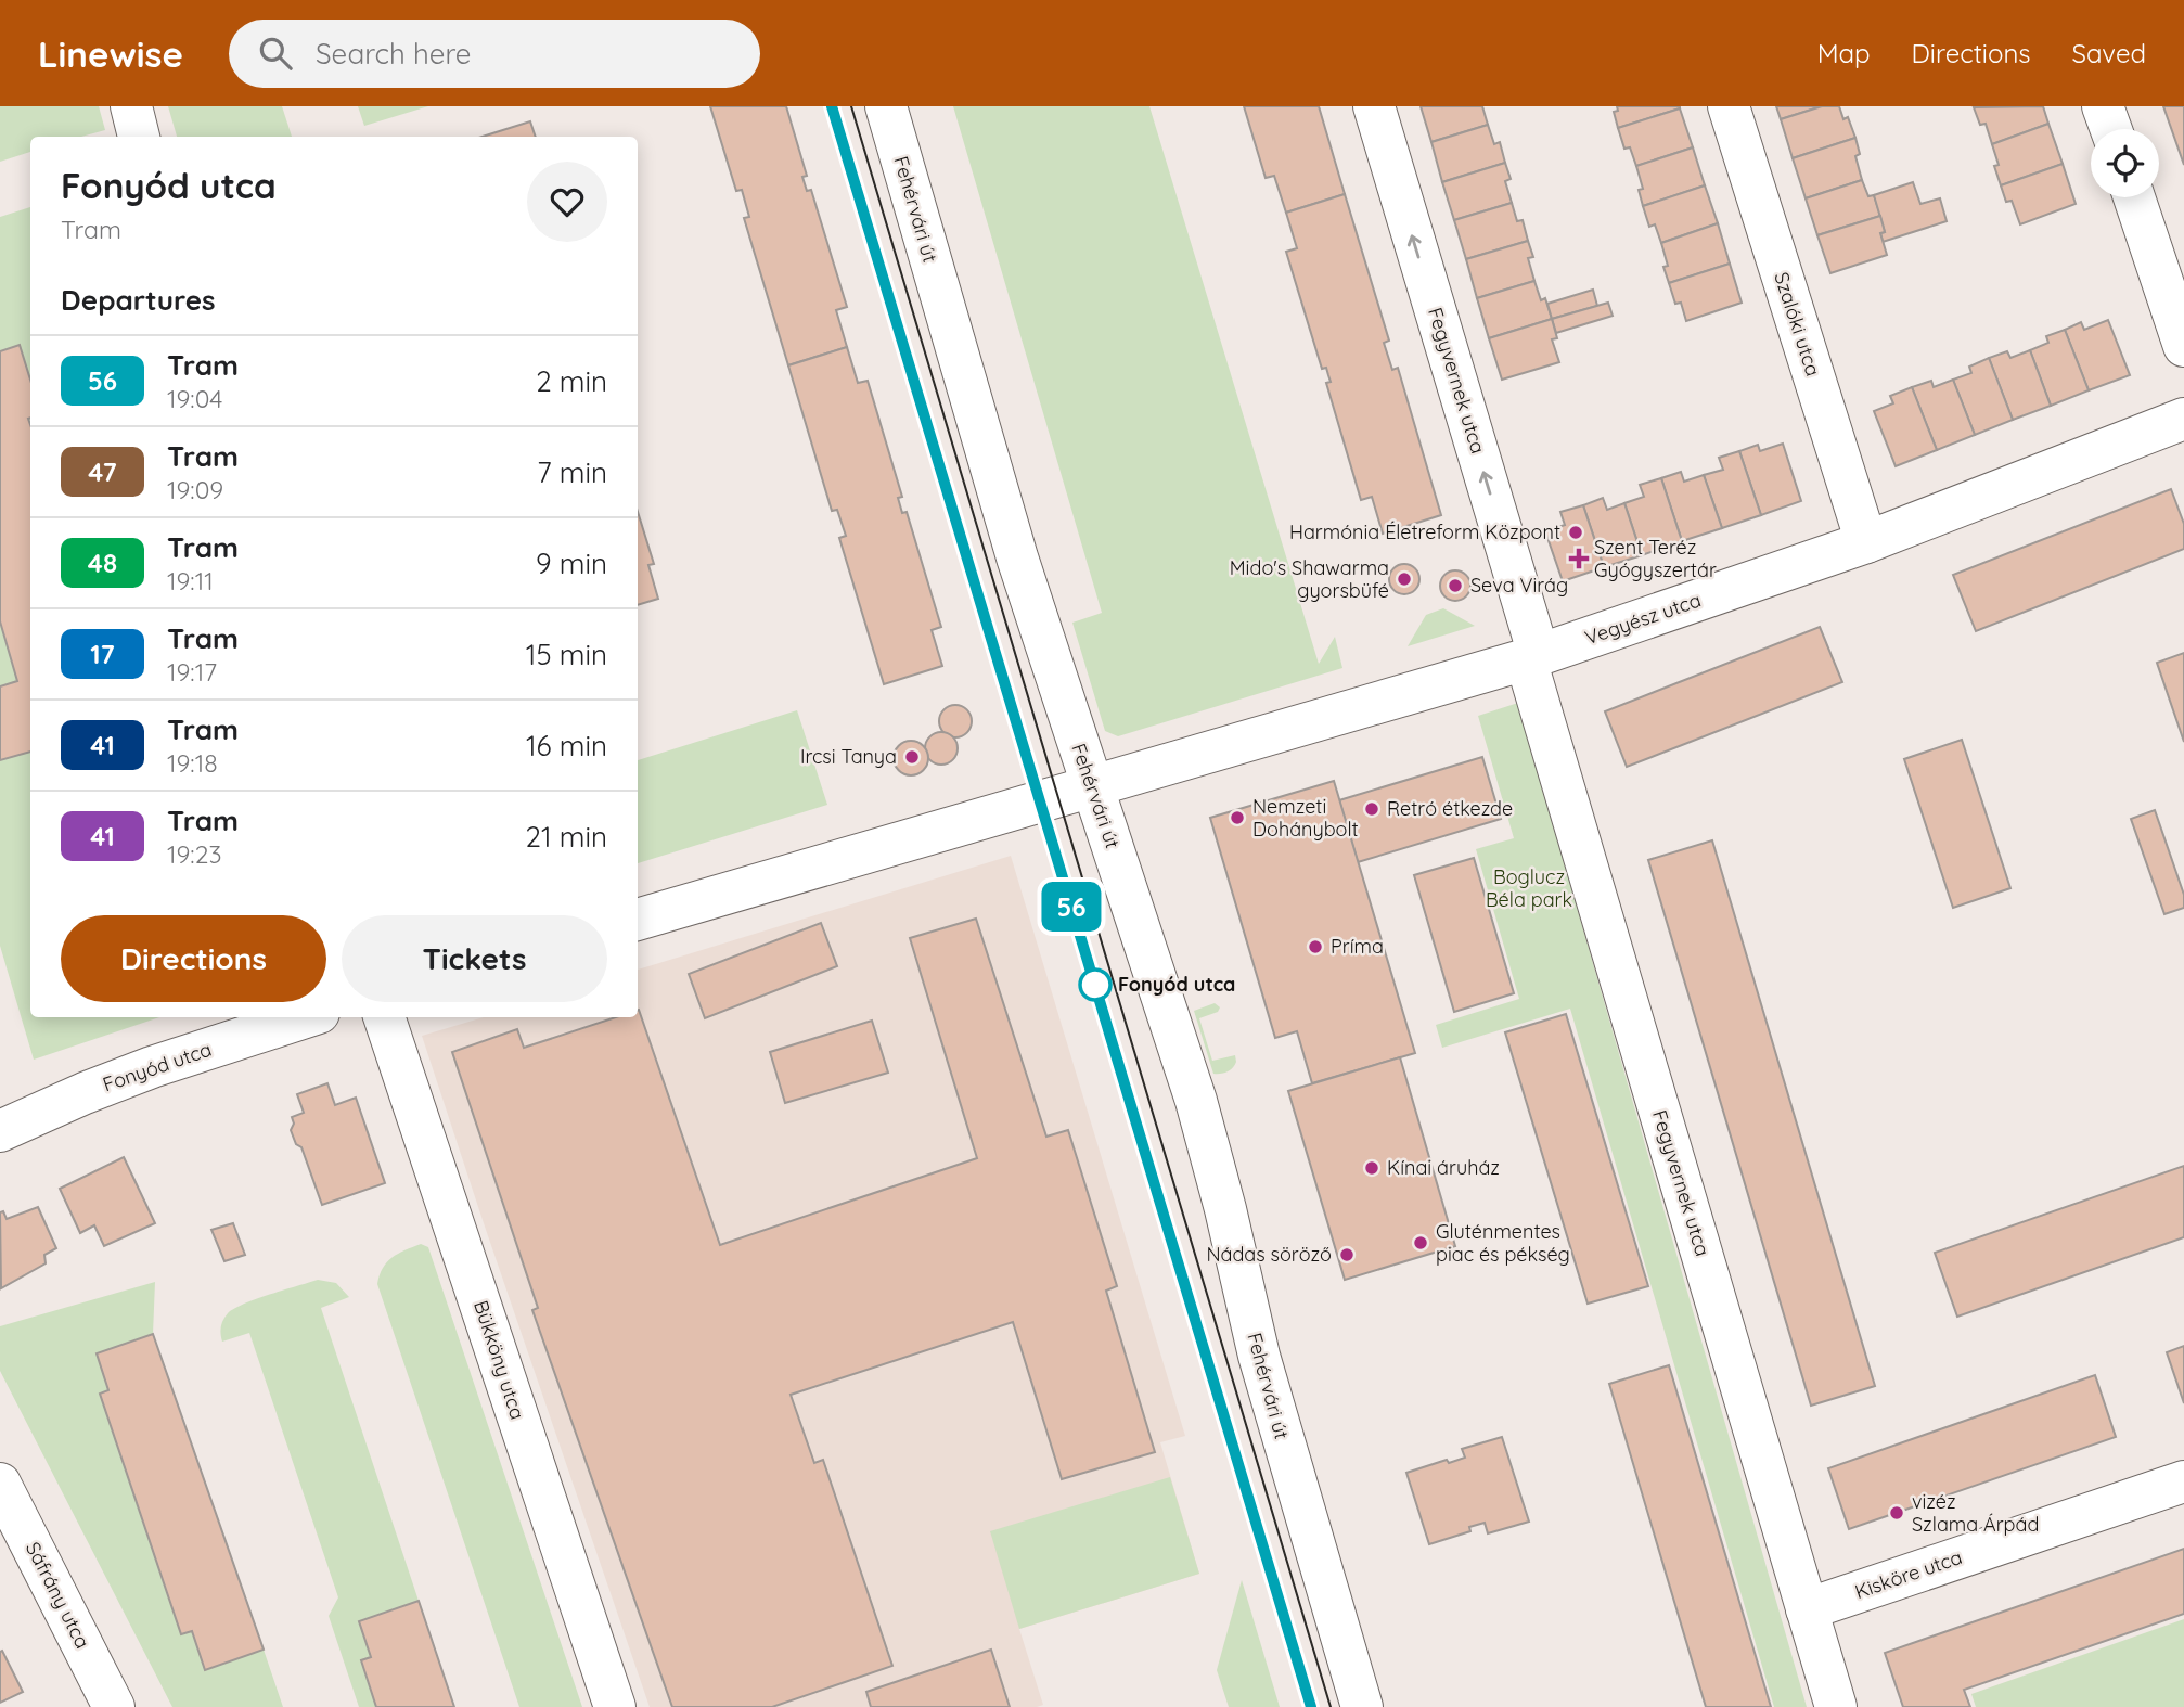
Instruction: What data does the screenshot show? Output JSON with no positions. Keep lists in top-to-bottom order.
{
  "streets": {
    "street": [
      "Fehérvári út",
      "Szalóki utca",
      "Fegyvernek utca",
      "Vegyész utca",
      "Fonyód utca",
      "Bükköny utca",
      "Kisköre utca",
      "Sáfrány utca"
    ]
  },
  "crossings": [
    ["Fehérvári út", "Vegyész utca"],
    ["Szalóki utca", "Vegyész utca"],
    ["Fegyvernek utca", "Vegyész utca"],
    ["Fegyvernek utca", "Kisköre utca"]
  ],
  "parks": ["Boglucz Béla park"],
  "places": {
    "other": [
      "Harmónia Életreform Központ",
      "Mido's Shawarma gyorsbüfé",
      "Seva Virág",
      "Ircsi Tanya",
      "Retró étkezde",
      "Nemzeti Dohánybolt",
      "Príma",
      "Fonyód utca",
      "Kínai áruház",
      "Gluténmentes piac és pékség",
      "Nádas söröző",
      "vizéz Szlama Árpád"
    ],
    "health": ["Szent Teréz Gyógyszertár"]
  },
  "lines": ["tram line 56"],
  "page": {
    "header": "Linewise",
    "search": "Search here",
    "nav": ["Map", "Directions", "Saved"],
    "on_map": "56",
    "heading": [
      ["Fonyód utca", "Tram"],
      "Departures"
    ],
    "list": [
      {
        "mark": "56",
        "name": "Tram",
        "note": "19:04",
        "value": "2 min"
      },
      {
        "mark": "47",
        "name": "Tram",
        "note": "19:09",
        "value": "7 min"
      },
      {
        "mark": "48",
        "name": "Tram",
        "note": "19:11",
        "value": "9 min"
      },
      {
        "mark": "17",
        "name": "Tram",
        "note": "19:17",
        "value": "15 min"
      },
      {
        "mark": "41",
        "name": "Tram",
        "note": "19:18",
        "value": "16 min"
      },
      {
        "mark": "41",
        "name": "Tram",
        "note": "19:23",
        "value": "21 min"
      }
    ],
    "buttons": ["Directions", "Tickets"]
  }
}
